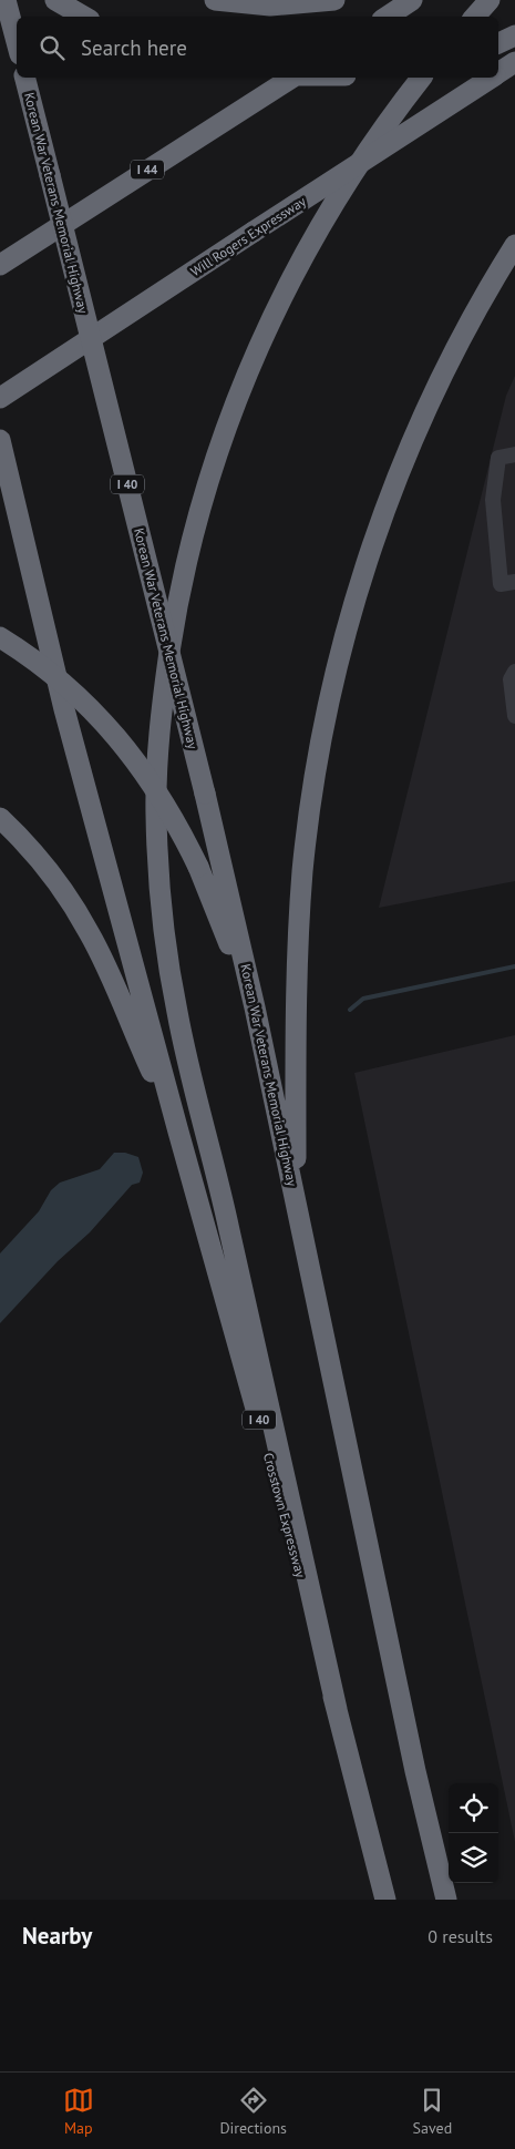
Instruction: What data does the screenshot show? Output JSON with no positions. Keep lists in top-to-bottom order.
{
  "streets": {
    "highway": [
      "I 44",
      "Korean War Veterans Memorial Highway",
      "Will Rogers Expressway",
      "I 40",
      "Crosstown Expressway"
    ]
  },
  "crossings": [
    ["Korean War Veterans Memorial Highway", "I 40"],
    ["I 40", "Crosstown Expressway"]
  ],
  "page": {
    "search": "Search here",
    "heading": ["Nearby", "0 results"],
    "nav": ["Map", "Directions", "Saved"]
  }
}
